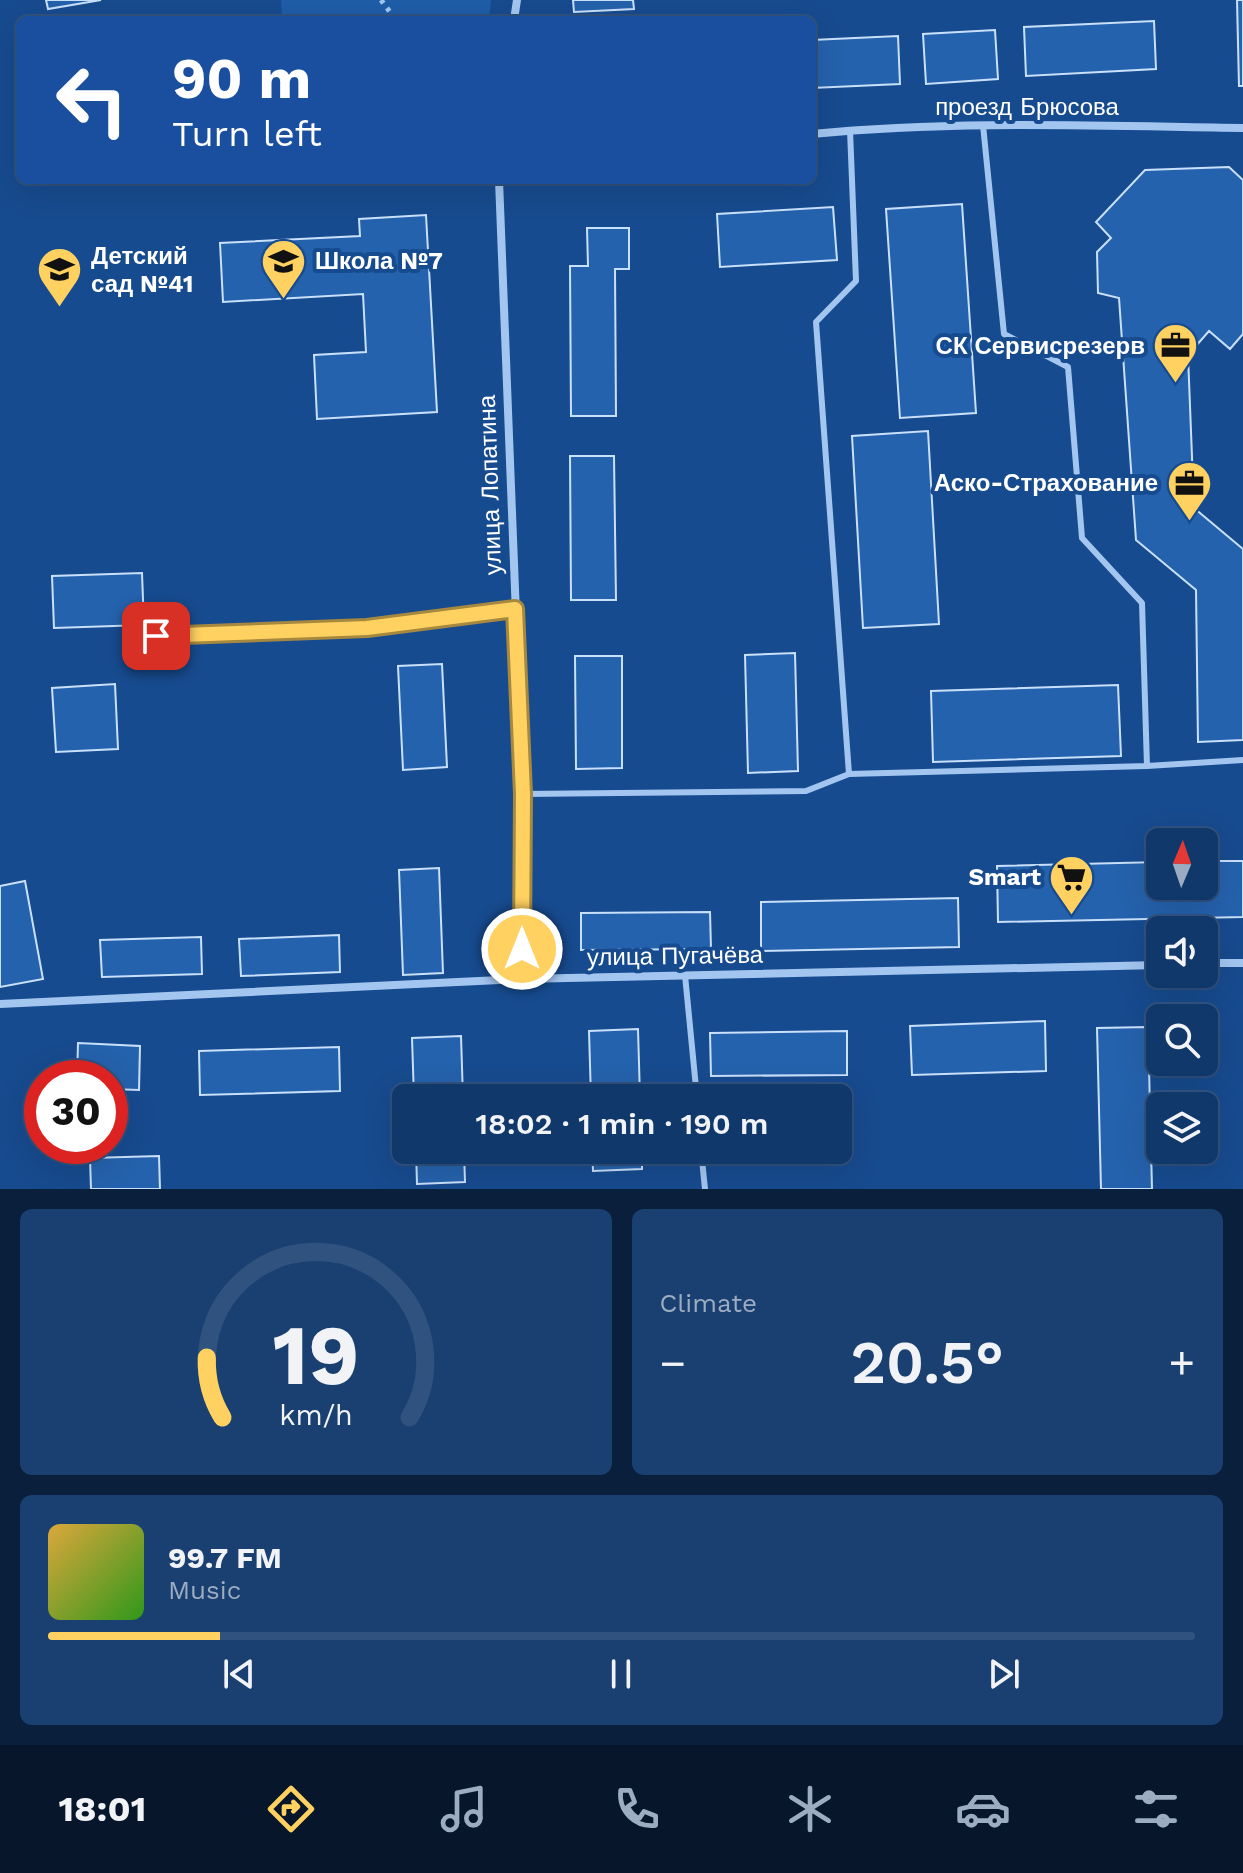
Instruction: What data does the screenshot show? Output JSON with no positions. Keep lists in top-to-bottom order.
{
  "streets": {
    "street": ["проезд Брюсова", "улица Лопатина", "улица Пугачёва"]
  },
  "crossings": [
    ["улица Лопатина", "улица Пугачёва"]
  ],
  "places": {
    "school or university": ["Школа №7", "Детский сад №41"],
    "office": ["СК Сервисрезерв", "Аско-Страхование"],
    "supermarket": ["Smart"]
  },
  "north": "top",
  "page": {
    "turn": ["90 m", "Turn left"],
    "limit": "30",
    "trip": "18:02 · 1 min · 190 m",
    "tile": "Climate",
    "heat": ["−", "20.5°", "+"],
    "song": ["99.7 FM", "Music"],
    "tabs": "18:01",
    "gauge": ["19", "km/h"]
  }
}
